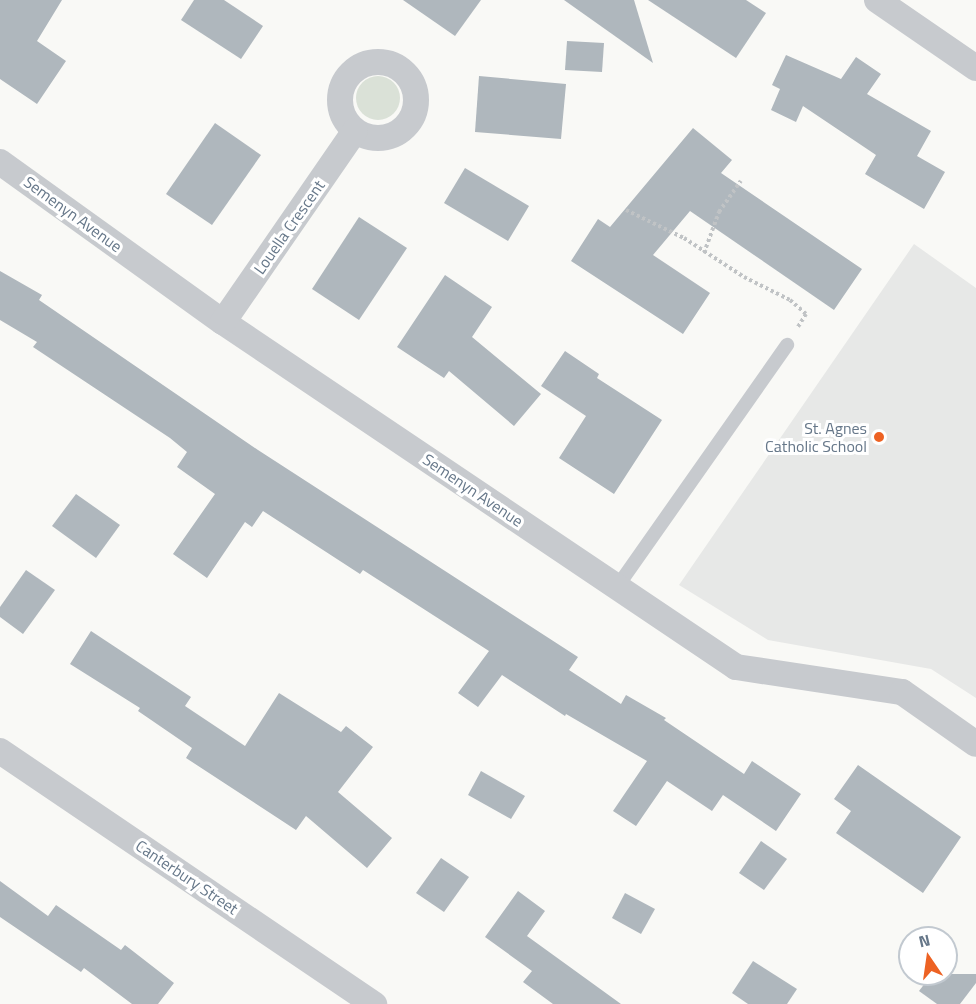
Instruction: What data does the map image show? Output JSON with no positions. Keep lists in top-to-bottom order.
{
  "streets": {
    "street": ["Semenyn Avenue", "Louella Crescent", "Canterbury Street"]
  },
  "crossings": [
    ["Semenyn Avenue", "Louella Crescent"]
  ],
  "places": ["St. Agnes Catholic School"],
  "north": "top"
}
